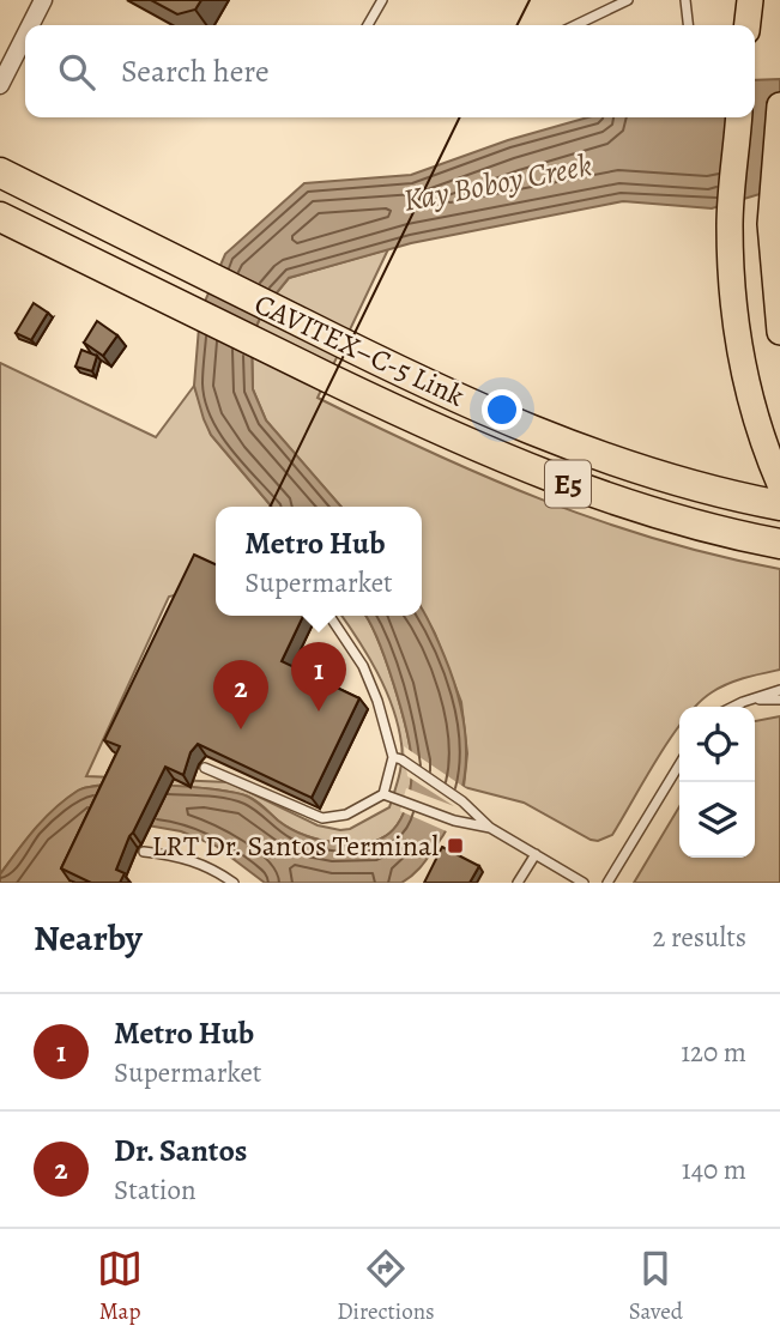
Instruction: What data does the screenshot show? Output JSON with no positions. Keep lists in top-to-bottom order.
{
  "streets": {
    "highway": ["CAVITEX–C-5 Link", "E5"]
  },
  "water": ["Kay Boboy Creek"],
  "places": {
    "transit": ["LRT Dr. Santos Terminal"]
  },
  "page": {
    "search": "Search here",
    "popup": ["Metro Hub", "Supermarket"],
    "pins": ["1", "2"],
    "heading": ["Nearby", "2 results"],
    "list": [
      {
        "mark": "1",
        "name": "Metro Hub",
        "note": "Supermarket",
        "value": "120 m"
      },
      {
        "mark": "2",
        "name": "Dr. Santos",
        "note": "Station",
        "value": "140 m"
      }
    ],
    "nav": ["Map", "Directions", "Saved"]
  }
}
